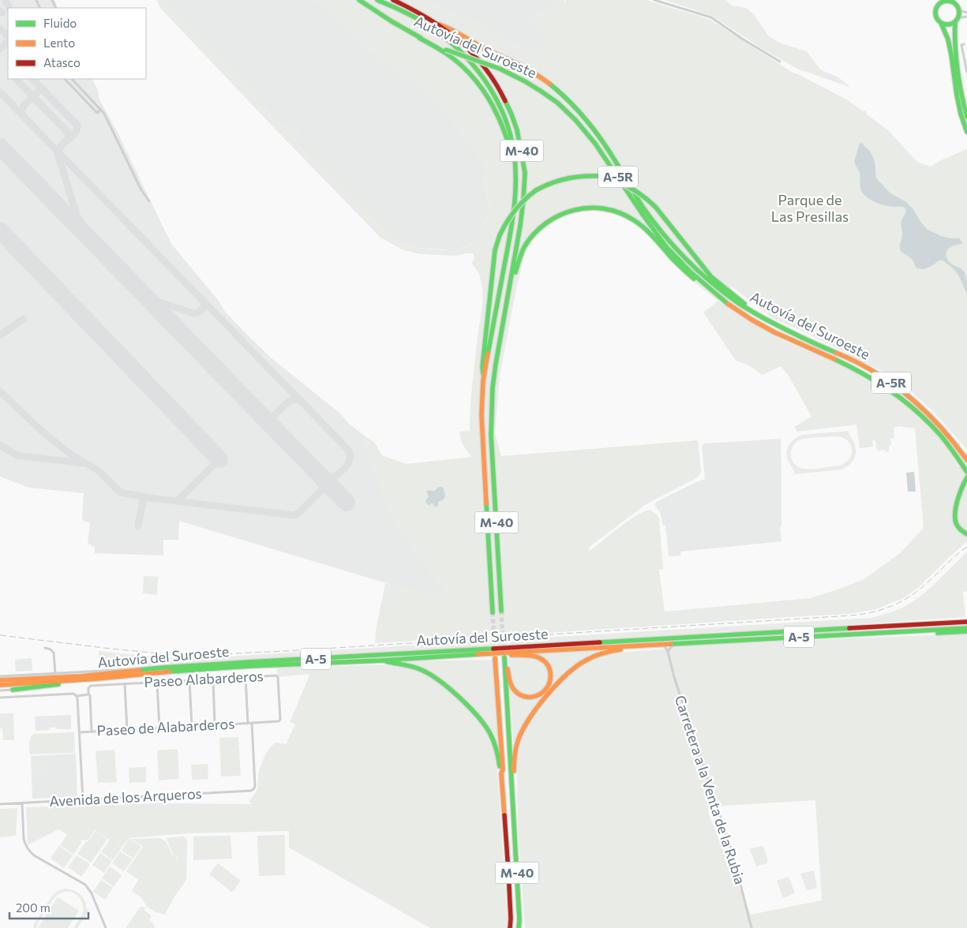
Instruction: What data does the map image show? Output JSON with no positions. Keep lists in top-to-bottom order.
{
  "streets": {
    "highway": [
      "Autovía del Suroeste",
      "M-40",
      "A-5R",
      "A-5"
    ],
    "street": [
      "Paseo Alabarderos",
      "Paseo de Alabarderos",
      "Carretera a la Venta de la Rubia",
      "Avenida de los Arqueros"
    ]
  },
  "crossings": [
    ["Autovía del Suroeste", "M-40"],
    ["Autovía del Suroeste", "Carretera a la Venta de la Rubia"],
    ["Paseo Alabarderos", "Paseo de Alabarderos"],
    ["Paseo Alabarderos", "Avenida de los Arqueros"],
    ["Paseo de Alabarderos", "Avenida de los Arqueros"]
  ],
  "parks": ["Parque de Las Presillas"],
  "legend": ["Fluido", "Lento", "Atasco"],
  "scale_bar": "200 m"
}
